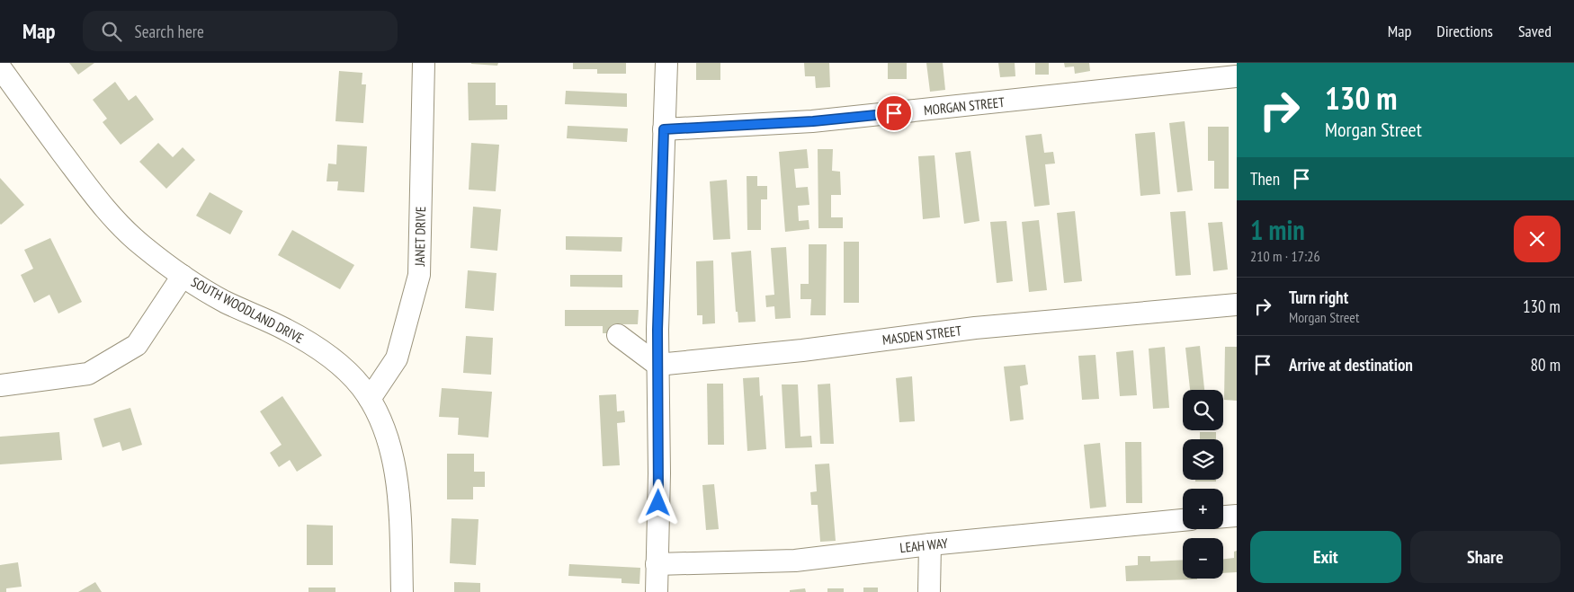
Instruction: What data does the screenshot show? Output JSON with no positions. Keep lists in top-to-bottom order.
{
  "streets": {
    "street": [
      "MORGAN STREET",
      "JANET DRIVE",
      "SOUTH WOODLAND DRIVE",
      "MASDEN STREET",
      "LEAH WAY"
    ]
  },
  "crossings": [
    ["JANET DRIVE", "SOUTH WOODLAND DRIVE"]
  ],
  "page": {
    "header": "Map",
    "search": "Search here",
    "nav": ["Map", "Directions", "Saved"],
    "turn": ["130 m", "Morgan Street"],
    "then": "Then",
    "heading": ["1 min", "210 m · 17:26"],
    "list": [
      {
        "name": "Turn right",
        "note": "Morgan Street",
        "value": "130 m"
      },
      {
        "name": "Arrive at destination",
        "value": "80 m"
      }
    ],
    "map_buttons": ["+", "−"],
    "buttons": ["Exit", "Share"]
  }
}
